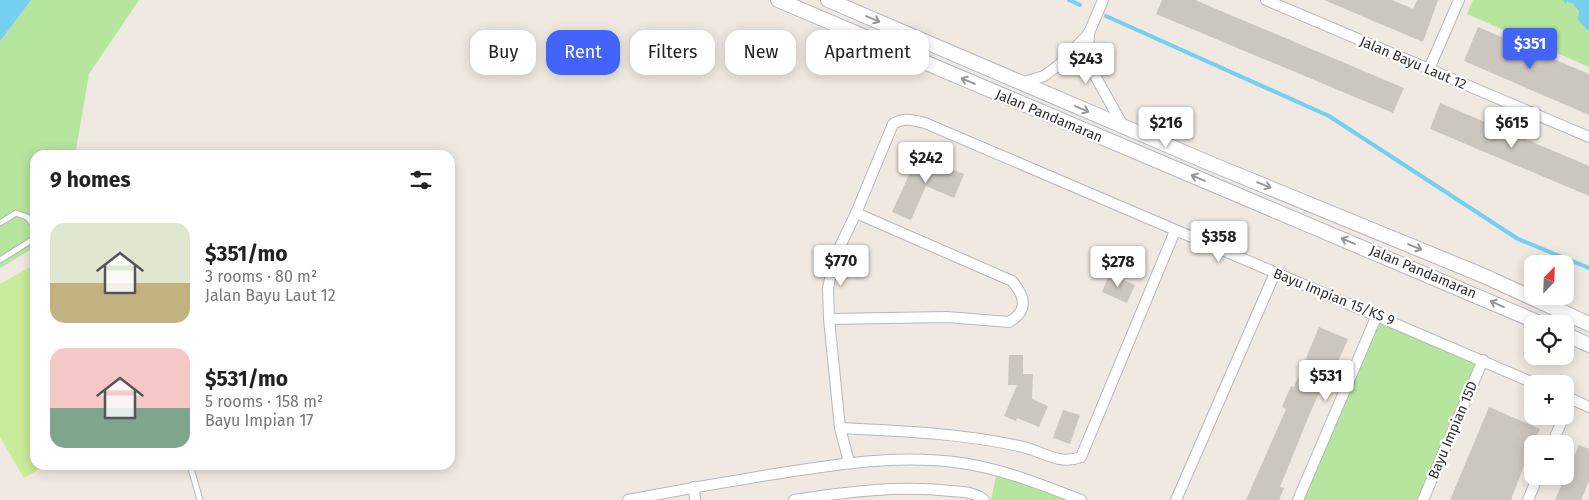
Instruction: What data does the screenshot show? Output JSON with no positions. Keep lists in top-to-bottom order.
{
  "streets": {
    "main road": ["Jalan Pandamaran"],
    "street": ["Jalan Bayu Laut 12", "Bayu Impian 15/KS 9", "Bayu Impian 15D"]
  },
  "crossings": [
    ["Bayu Impian 15/KS 9", "Bayu Impian 15D"]
  ],
  "north": "top right",
  "page": {
    "price": [
      "$351",
      "$243",
      "$216",
      "$615",
      "$242",
      "$358",
      "$770",
      "$278",
      "$531"
    ],
    "chip": [
      "Buy",
      "Rent",
      "Filters",
      "New",
      "Apartment"
    ],
    "heading": "9 homes",
    "list": [
      {
        "name": "$351/mo",
        "note": "3 rooms · 80 m² · Jalan Bayu Laut 12"
      },
      {
        "name": "$531/mo",
        "note": "5 rooms · 158 m² · Bayu Impian 17"
      }
    ],
    "map_buttons": ["+", "−"]
  }
}
